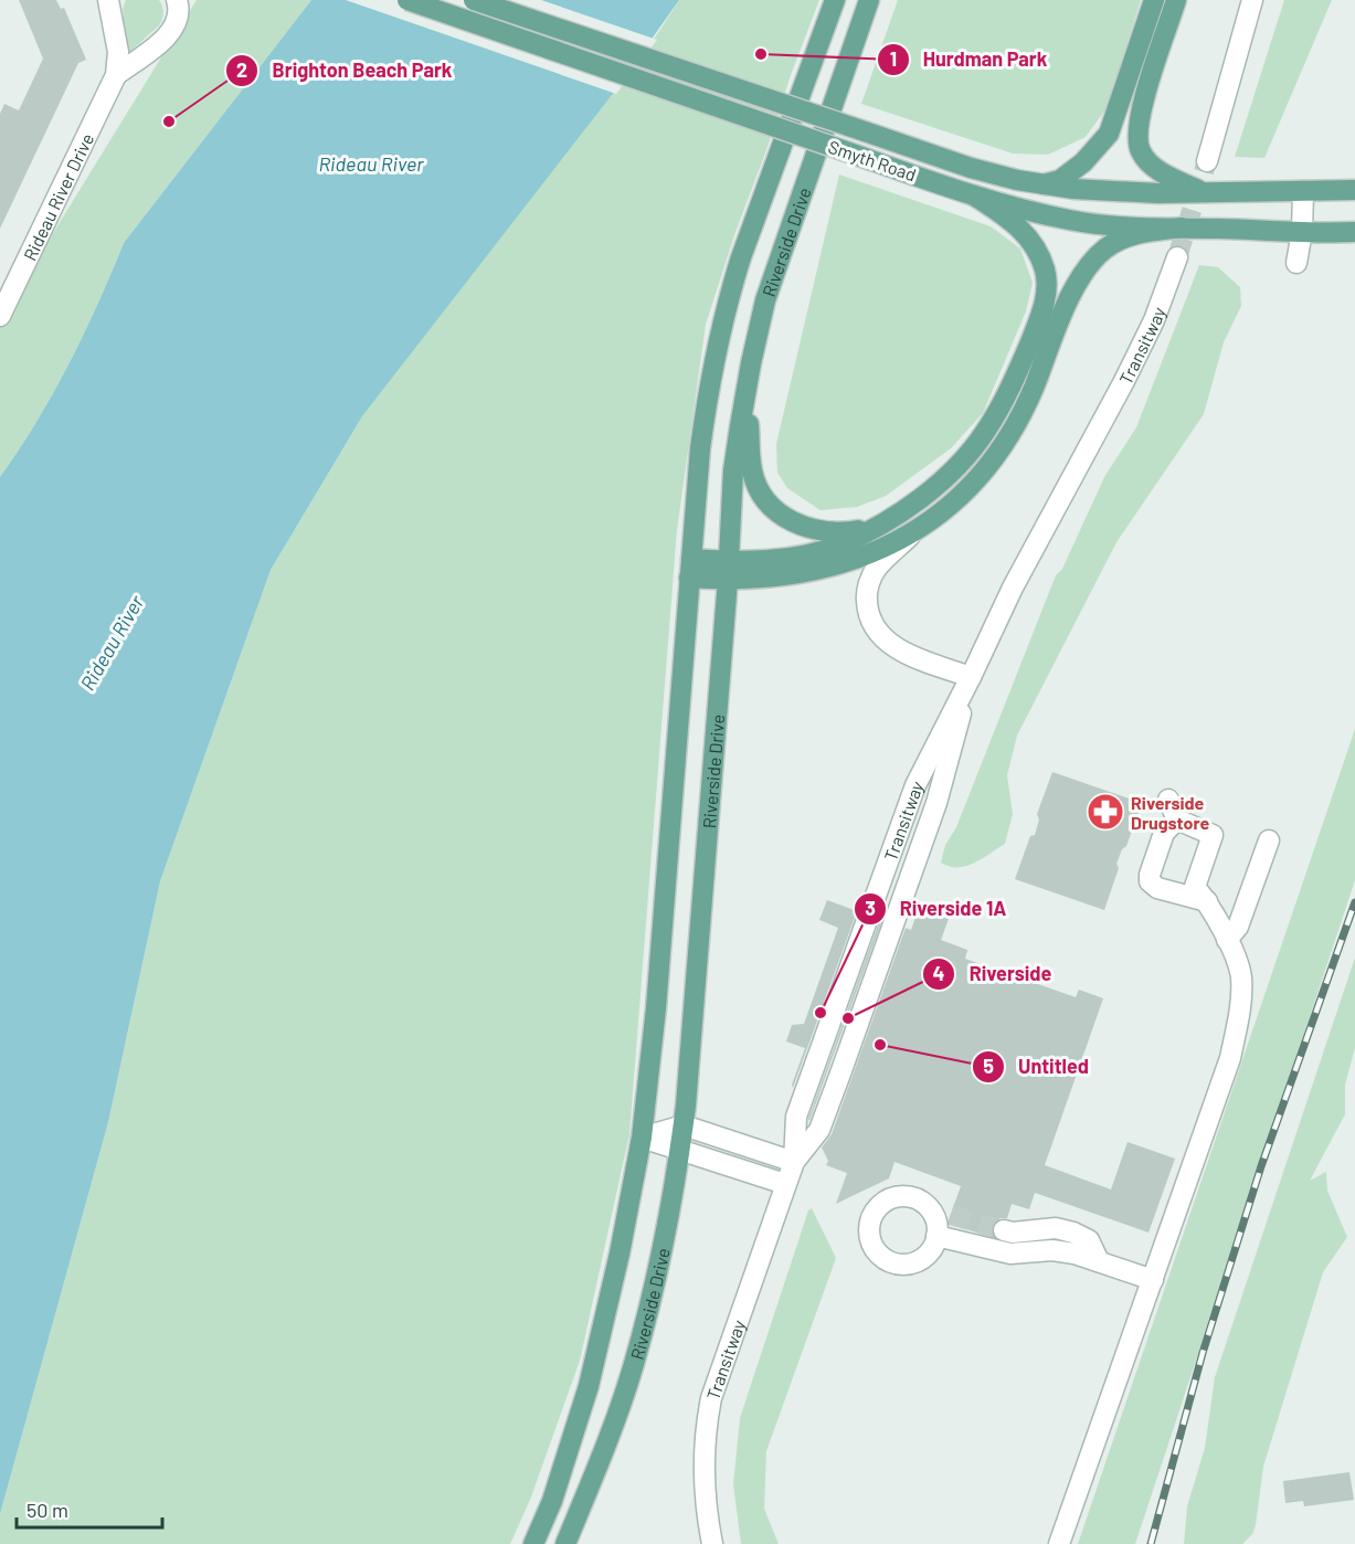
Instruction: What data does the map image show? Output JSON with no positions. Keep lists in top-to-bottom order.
{
  "streets": {
    "main road": ["Smyth Road", "Riverside Drive"],
    "street": ["Rideau River Drive", "Transitway"]
  },
  "water": ["Rideau River"],
  "places": {
    "other": [
      "Hurdman Park",
      "Brighton Beach Park",
      "Riverside 1A",
      "Riverside",
      "Untitled"
    ],
    "pharmacy": ["Riverside Drugstore"]
  },
  "scale_bar": "50 m"
}
